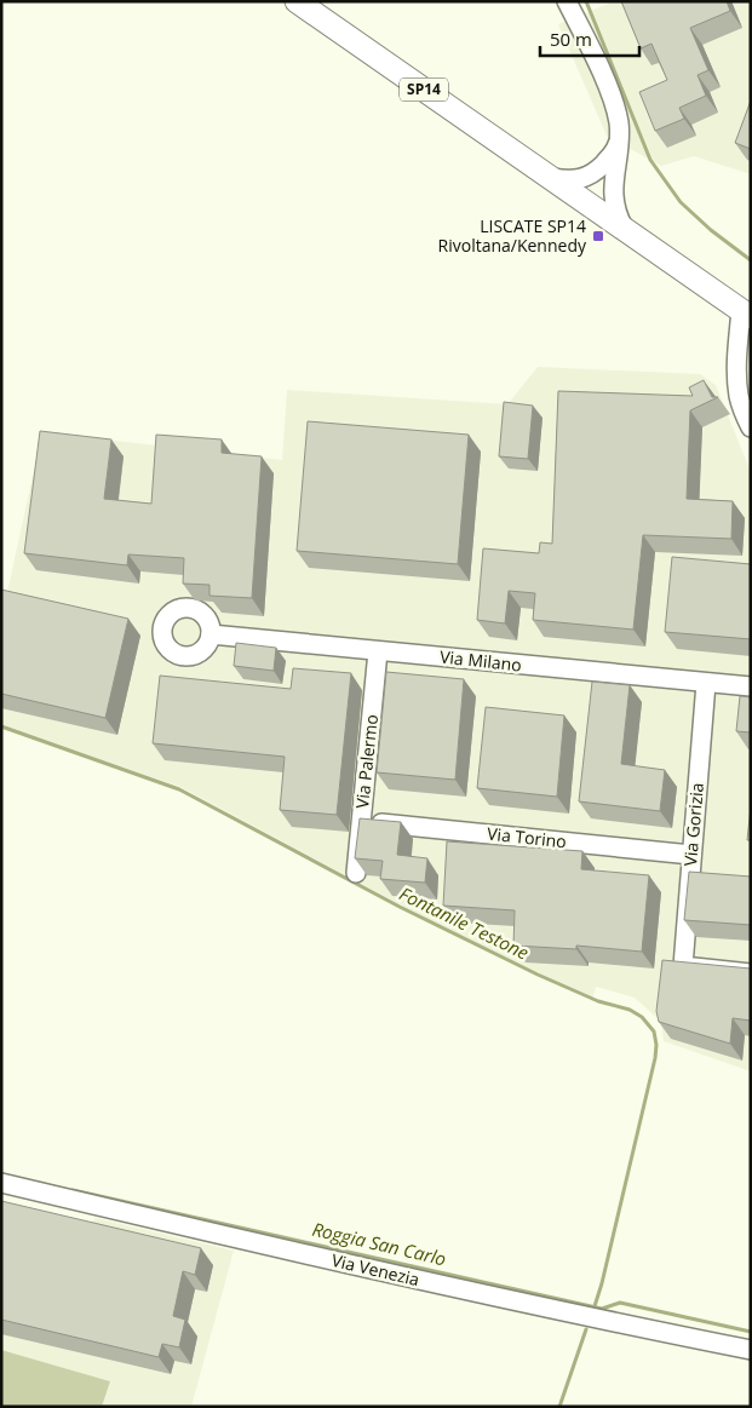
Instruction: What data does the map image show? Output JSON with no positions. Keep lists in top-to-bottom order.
{
  "streets": {
    "main road": ["SP14"],
    "street": [
      "Via Milano",
      "Via Palermo",
      "Via Gorizia",
      "Via Torino",
      "Via Venezia"
    ]
  },
  "crossings": [
    ["Via Milano", "Via Palermo"],
    ["Via Milano", "Via Gorizia"],
    ["Via Palermo", "Via Torino"],
    ["Via Gorizia", "Via Torino"]
  ],
  "water": ["Fontanile Testone", "Roggia San Carlo"],
  "places": {
    "transit": ["LISCATE SP14 Rivoltana/Kennedy"]
  },
  "scale_bar": "50 m"
}
